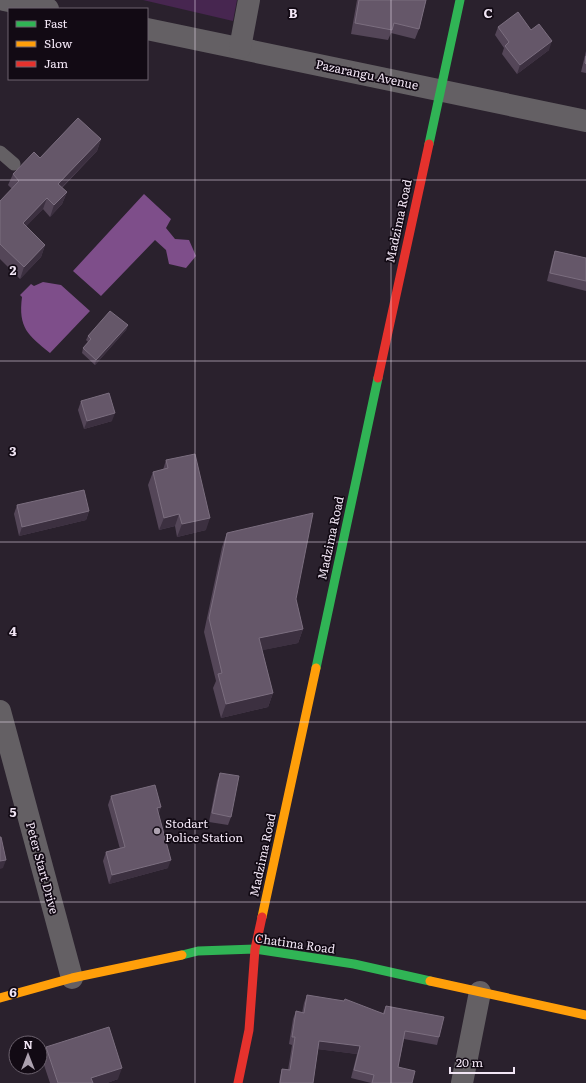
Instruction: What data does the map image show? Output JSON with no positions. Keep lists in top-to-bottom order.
{
  "streets": {
    "street": [
      "Pazarangu Avenue",
      "Madzima Road",
      "Peter Start Drive",
      "Chatima Road"
    ]
  },
  "crossings": [
    ["Pazarangu Avenue", "Madzima Road"],
    ["Madzima Road", "Chatima Road"],
    ["Peter Start Drive", "Chatima Road"]
  ],
  "places": ["Stodart Police Station"],
  "legend": ["Fast", "Slow", "Jam"],
  "scale_bar": "20 m",
  "north": "top",
  "grid": {
    "columns": ["B", "C"],
    "rows": [
      "2",
      "3",
      "4",
      "5",
      "6"
    ]
  }
}
